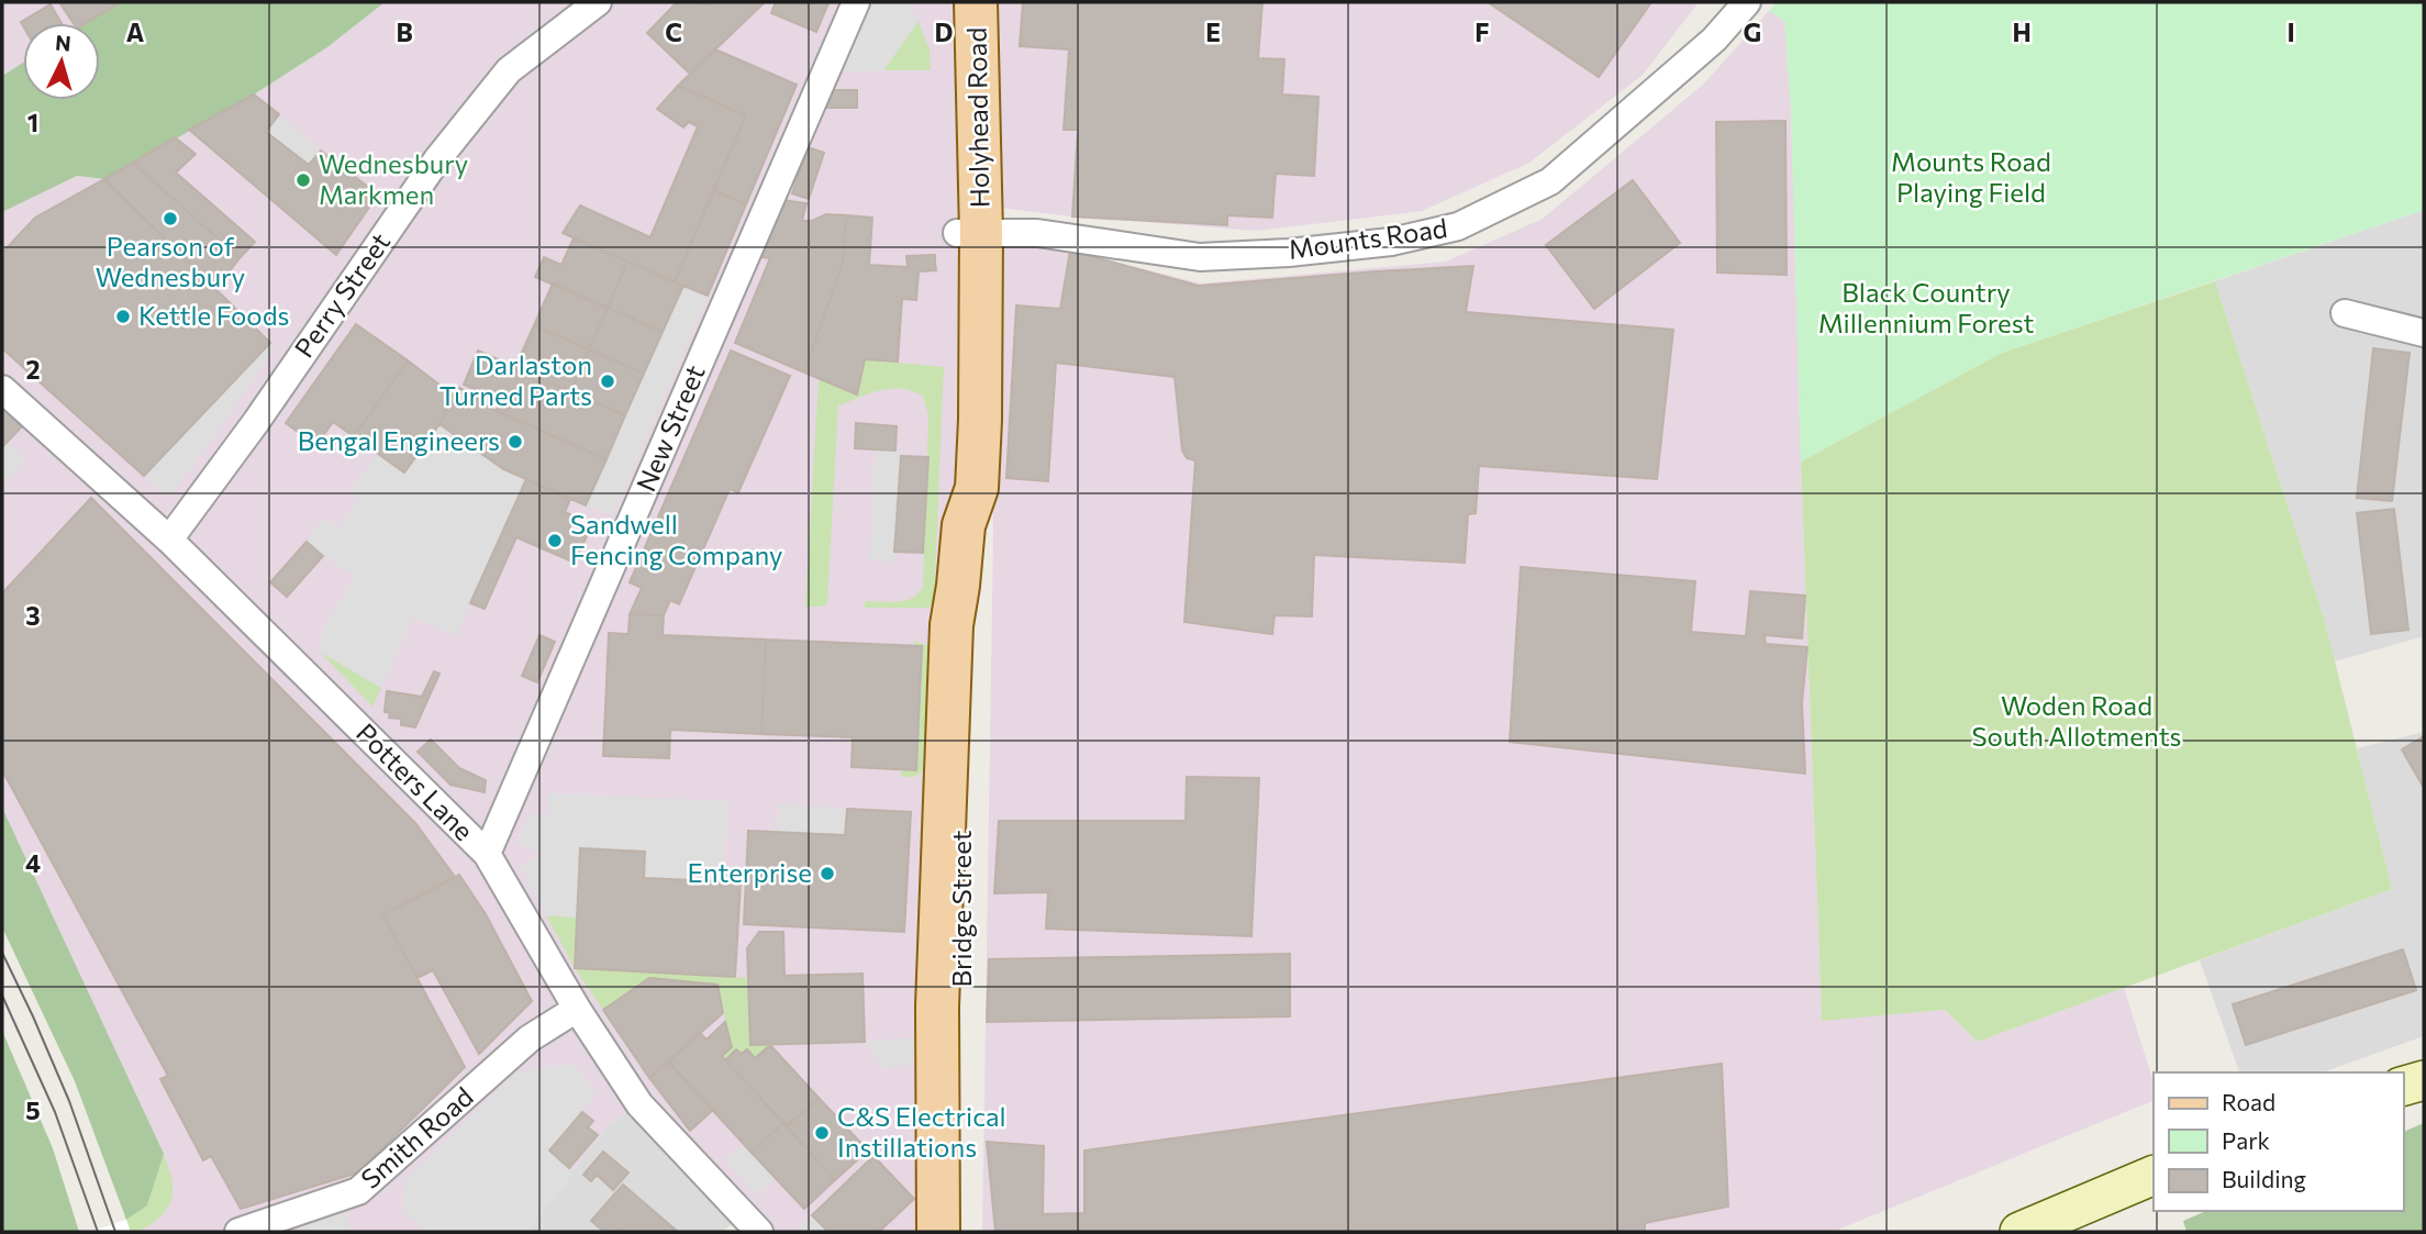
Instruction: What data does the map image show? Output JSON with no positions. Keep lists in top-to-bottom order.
{
  "streets": {
    "main road": ["Holyhead Road", "Bridge Street"],
    "street": [
      "Mounts Road",
      "Perry Street",
      "New Street",
      "Potters Lane",
      "Smith Road"
    ]
  },
  "crossings": [
    ["Holyhead Road", "Mounts Road"],
    ["Holyhead Road", "Bridge Street"],
    ["Mounts Road", "Bridge Street"],
    ["Perry Street", "Potters Lane"],
    ["New Street", "Potters Lane"],
    ["Potters Lane", "Smith Road"]
  ],
  "parks": ["Mounts Road Playing Field", "Black Country Millennium Forest", "Woden Road South Allotments"],
  "places": [
    "Wednesbury Markmen",
    "Pearson of Wednesbury",
    "Kettle Foods",
    "Darlaston Turned Parts",
    "Bengal Engineers",
    "Sandwell Fencing Company",
    "Enterprise",
    "C&S Electrical Instillations"
  ],
  "legend": ["Road", "Park", "Building"],
  "north": "top",
  "grid": {
    "columns": [
      "A",
      "B",
      "C",
      "D",
      "E",
      "F",
      "G",
      "H",
      "I"
    ],
    "rows": [
      "1",
      "2",
      "3",
      "4",
      "5"
    ]
  }
}
